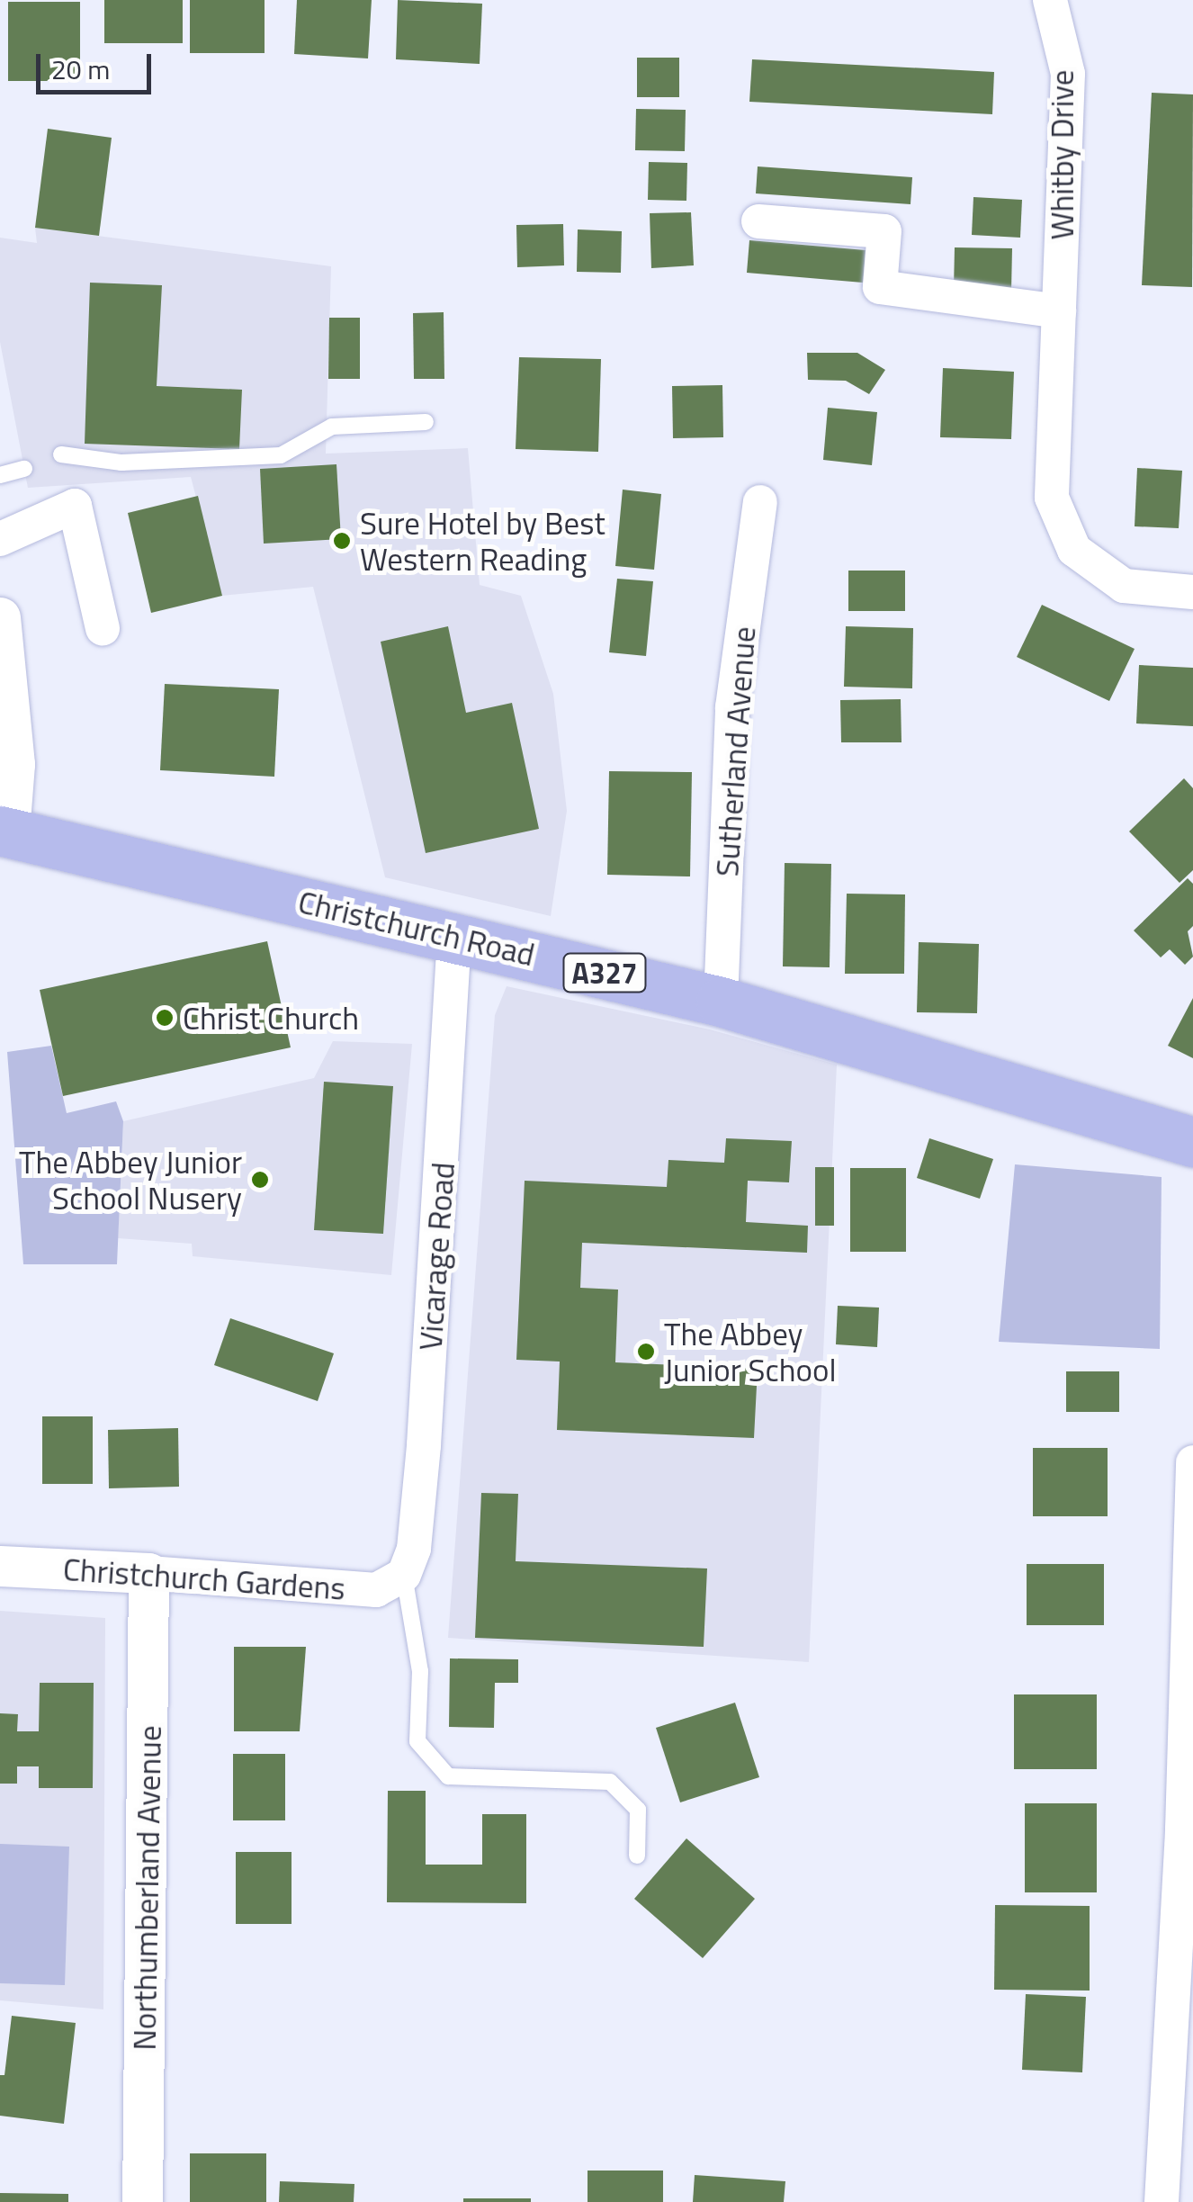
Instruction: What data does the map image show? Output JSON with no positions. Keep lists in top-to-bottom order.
{
  "streets": {
    "main road": ["Christchurch Road", "A327"],
    "street": [
      "Whitby Drive",
      "Sutherland Avenue",
      "Vicarage Road",
      "Christchurch Gardens",
      "Northumberland Avenue"
    ]
  },
  "crossings": [
    ["Sutherland Avenue", "Christchurch Road"],
    ["Christchurch Road", "Vicarage Road"],
    ["Vicarage Road", "Christchurch Gardens"],
    ["Christchurch Gardens", "Northumberland Avenue"]
  ],
  "places": [
    "Sure Hotel by Best Western Reading",
    "Christ Church",
    "The Abbey Junior School Nusery",
    "The Abbey Junior School"
  ],
  "scale_bar": "20 m"
}
